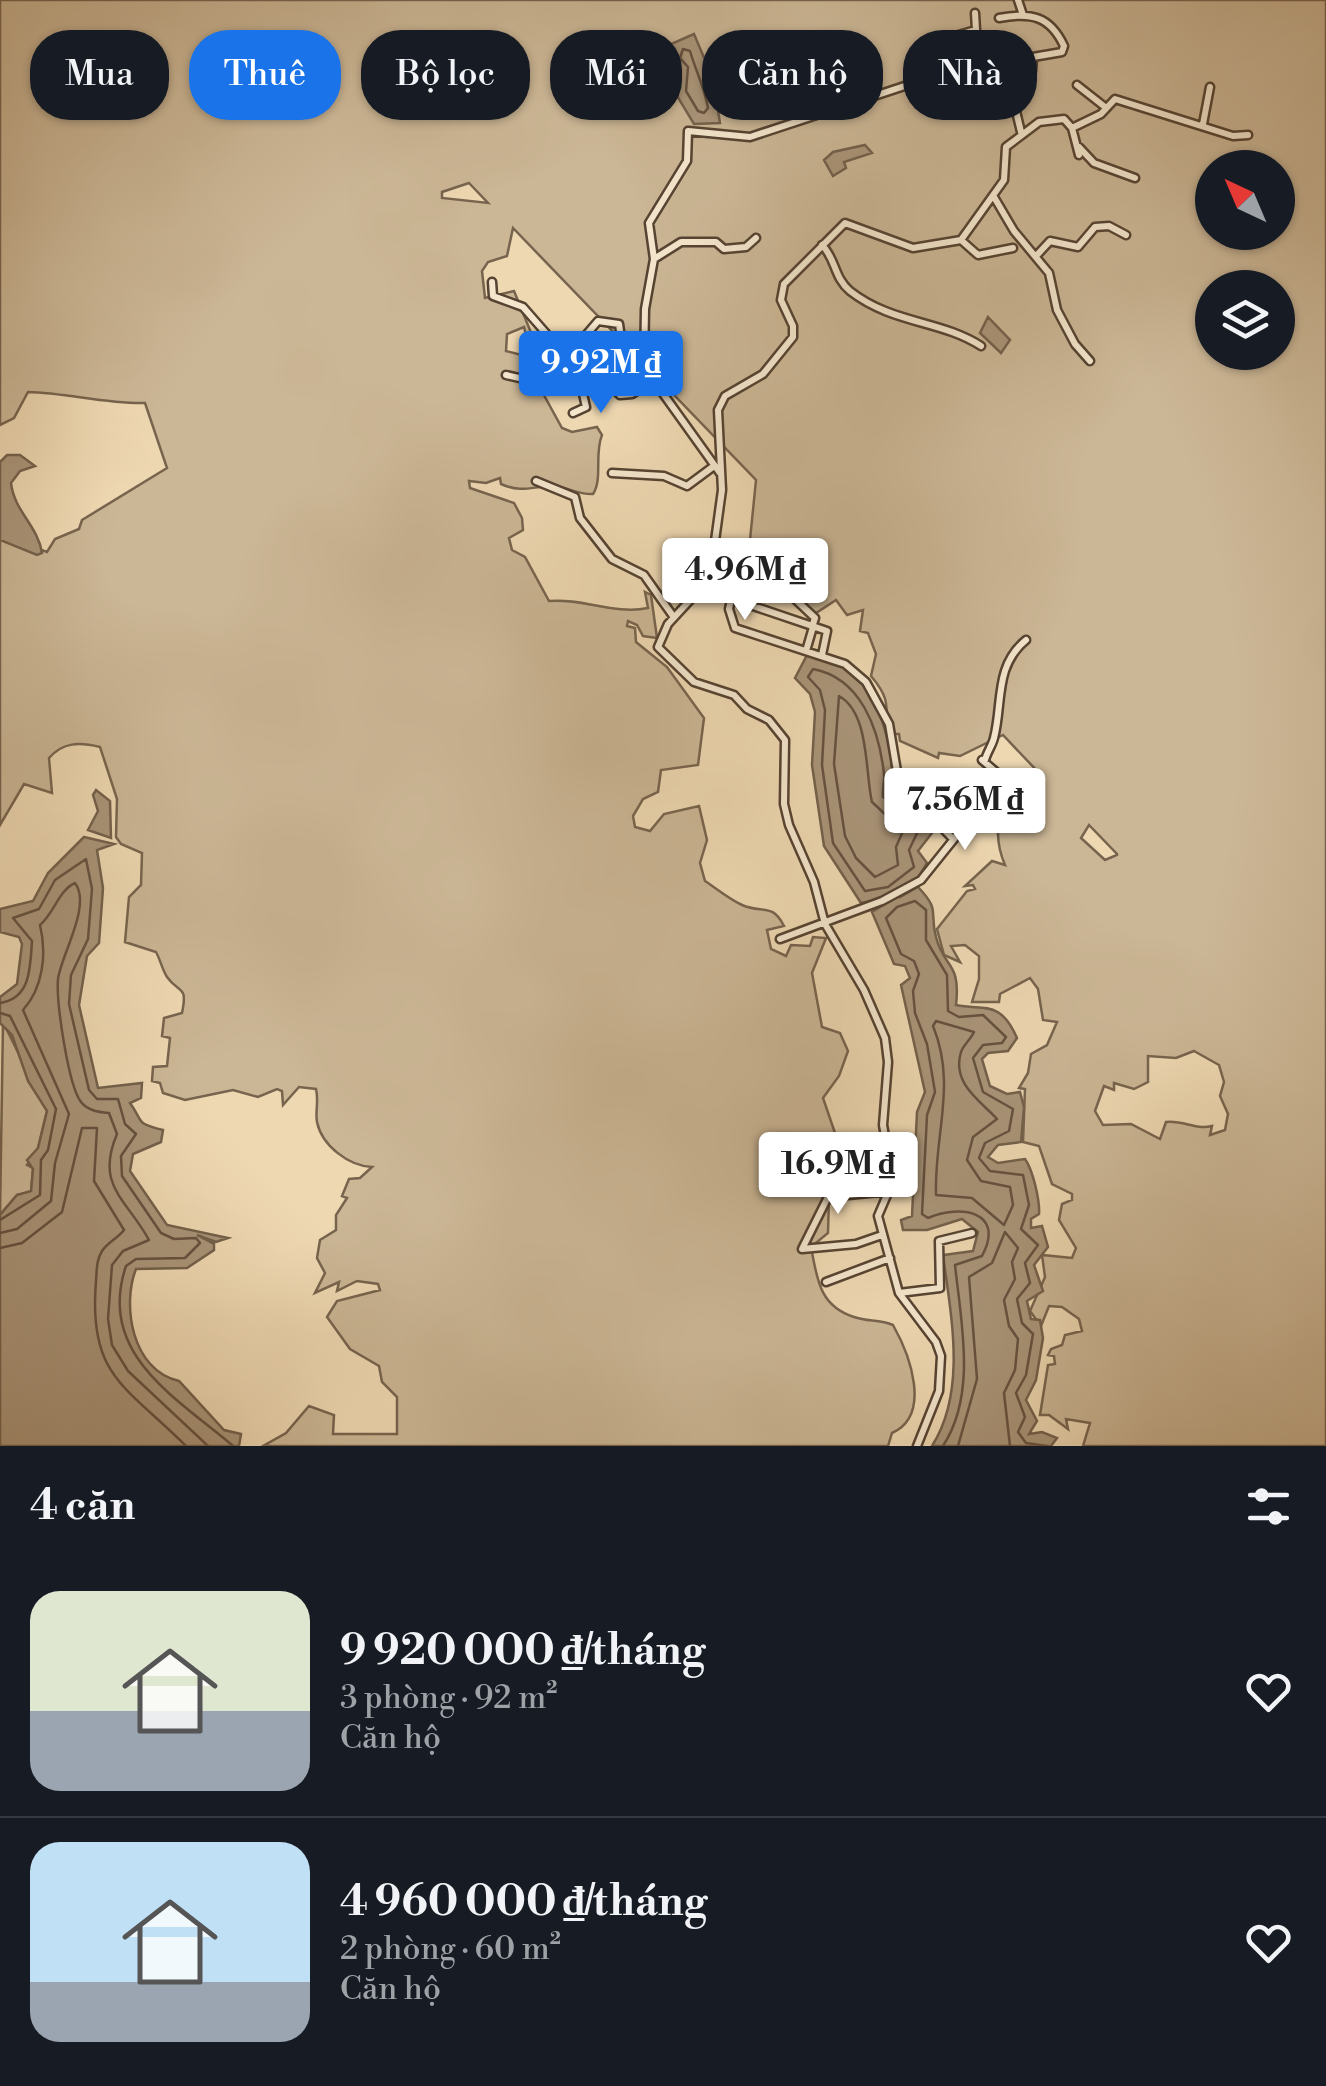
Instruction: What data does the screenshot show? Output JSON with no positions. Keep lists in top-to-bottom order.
{
  "north": "top left",
  "page": {
    "chip": [
      "Mua",
      "Thuê",
      "Bộ lọc",
      "Mới",
      "Căn hộ",
      "Nhà"
    ],
    "price": [
      "9.92M ₫",
      "4.96M ₫",
      "7.56M ₫",
      "16.9M ₫"
    ],
    "heading": "4 căn",
    "list": [
      {
        "name": "9 920 000 ₫/tháng",
        "note": "3 phòng · 92 m² · Căn hộ"
      },
      {
        "name": "4 960 000 ₫/tháng",
        "note": "2 phòng · 60 m² · Căn hộ"
      }
    ]
  }
}
